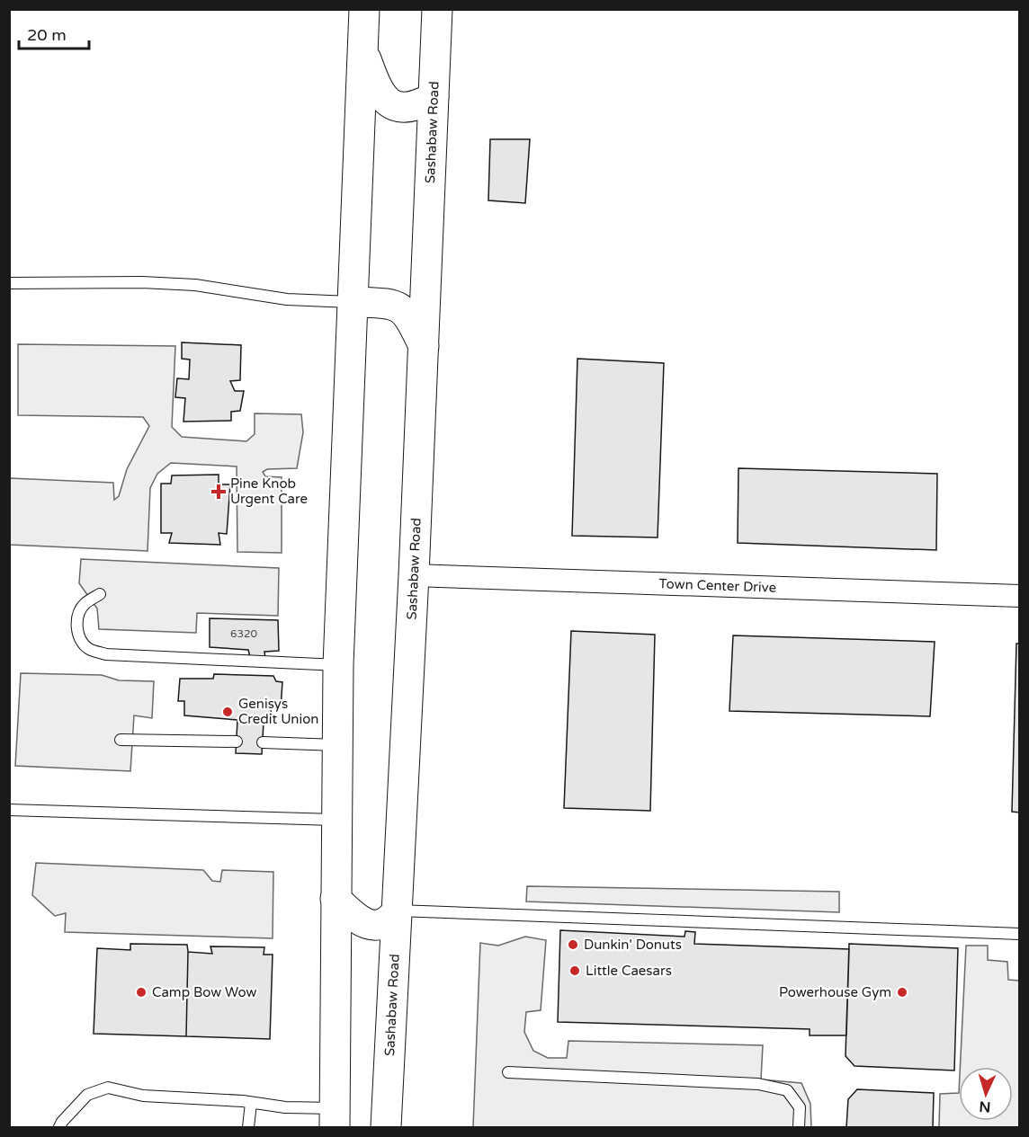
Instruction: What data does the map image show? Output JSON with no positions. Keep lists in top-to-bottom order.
{
  "streets": {
    "main road": ["Sashabaw Road"],
    "street": ["Town Center Drive"]
  },
  "crossings": [
    ["Sashabaw Road", "Town Center Drive"]
  ],
  "places": {
    "health": ["Pine Knob Urgent Care"],
    "other": [
      "Genisys Credit Union",
      "Dunkin' Donuts",
      "Little Caesars",
      "Camp Bow Wow",
      "Powerhouse Gym"
    ]
  },
  "house_numbers": ["6320"],
  "scale_bar": "20 m",
  "north": "bottom"
}
